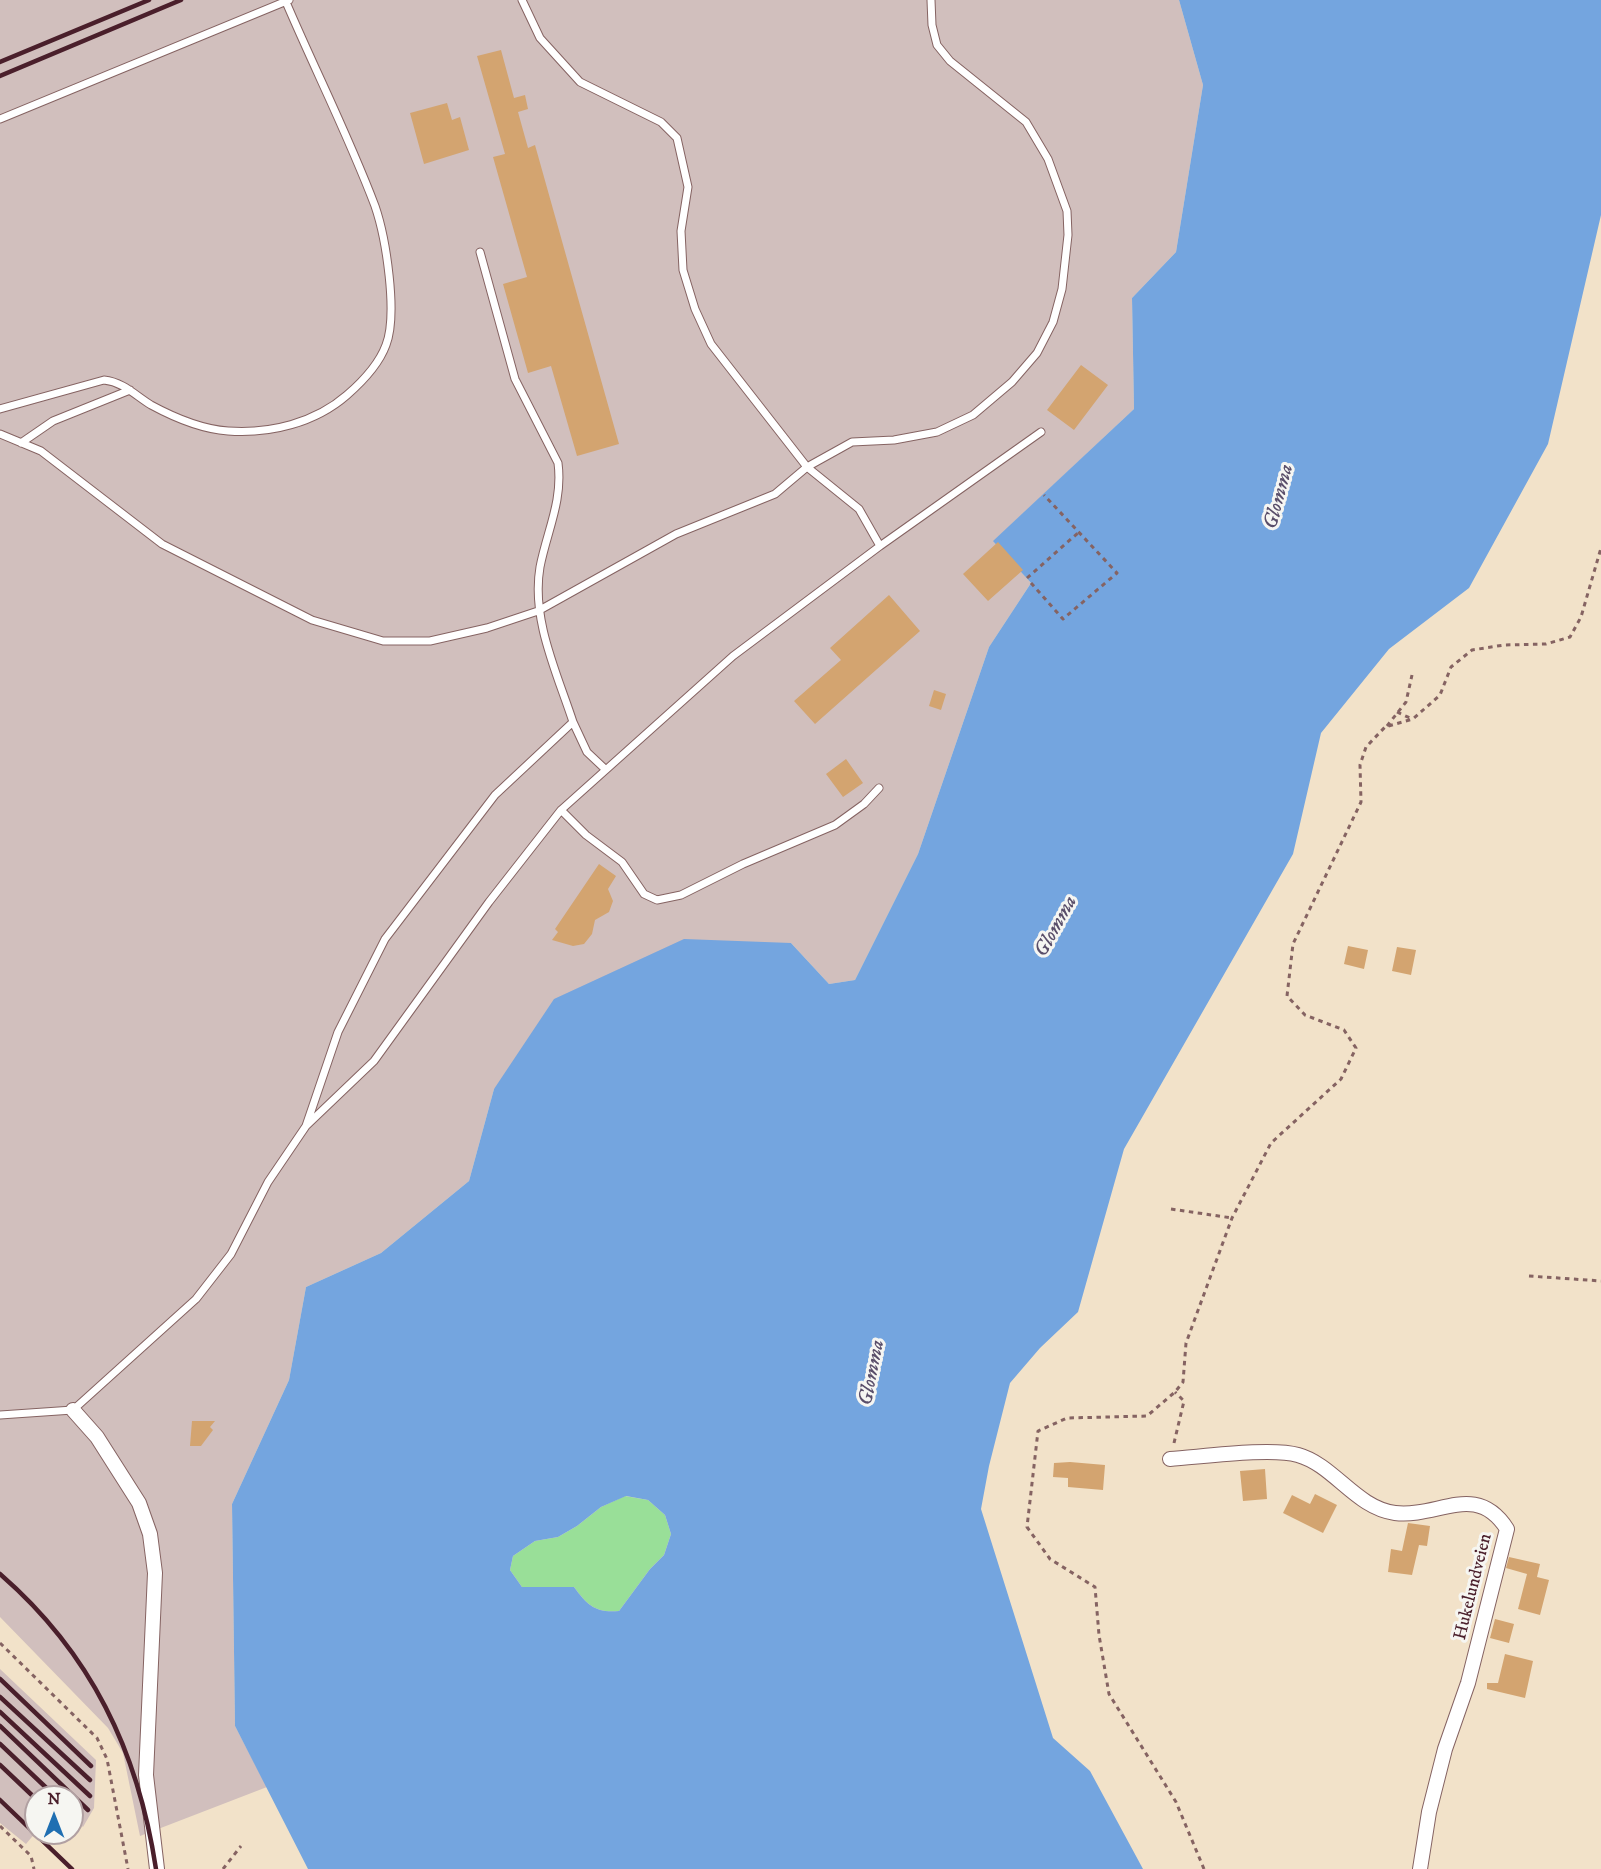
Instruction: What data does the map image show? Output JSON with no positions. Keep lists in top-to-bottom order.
{
  "streets": {
    "street": ["Hukelundveien"]
  },
  "water": ["Glomma"],
  "north": "top"
}
